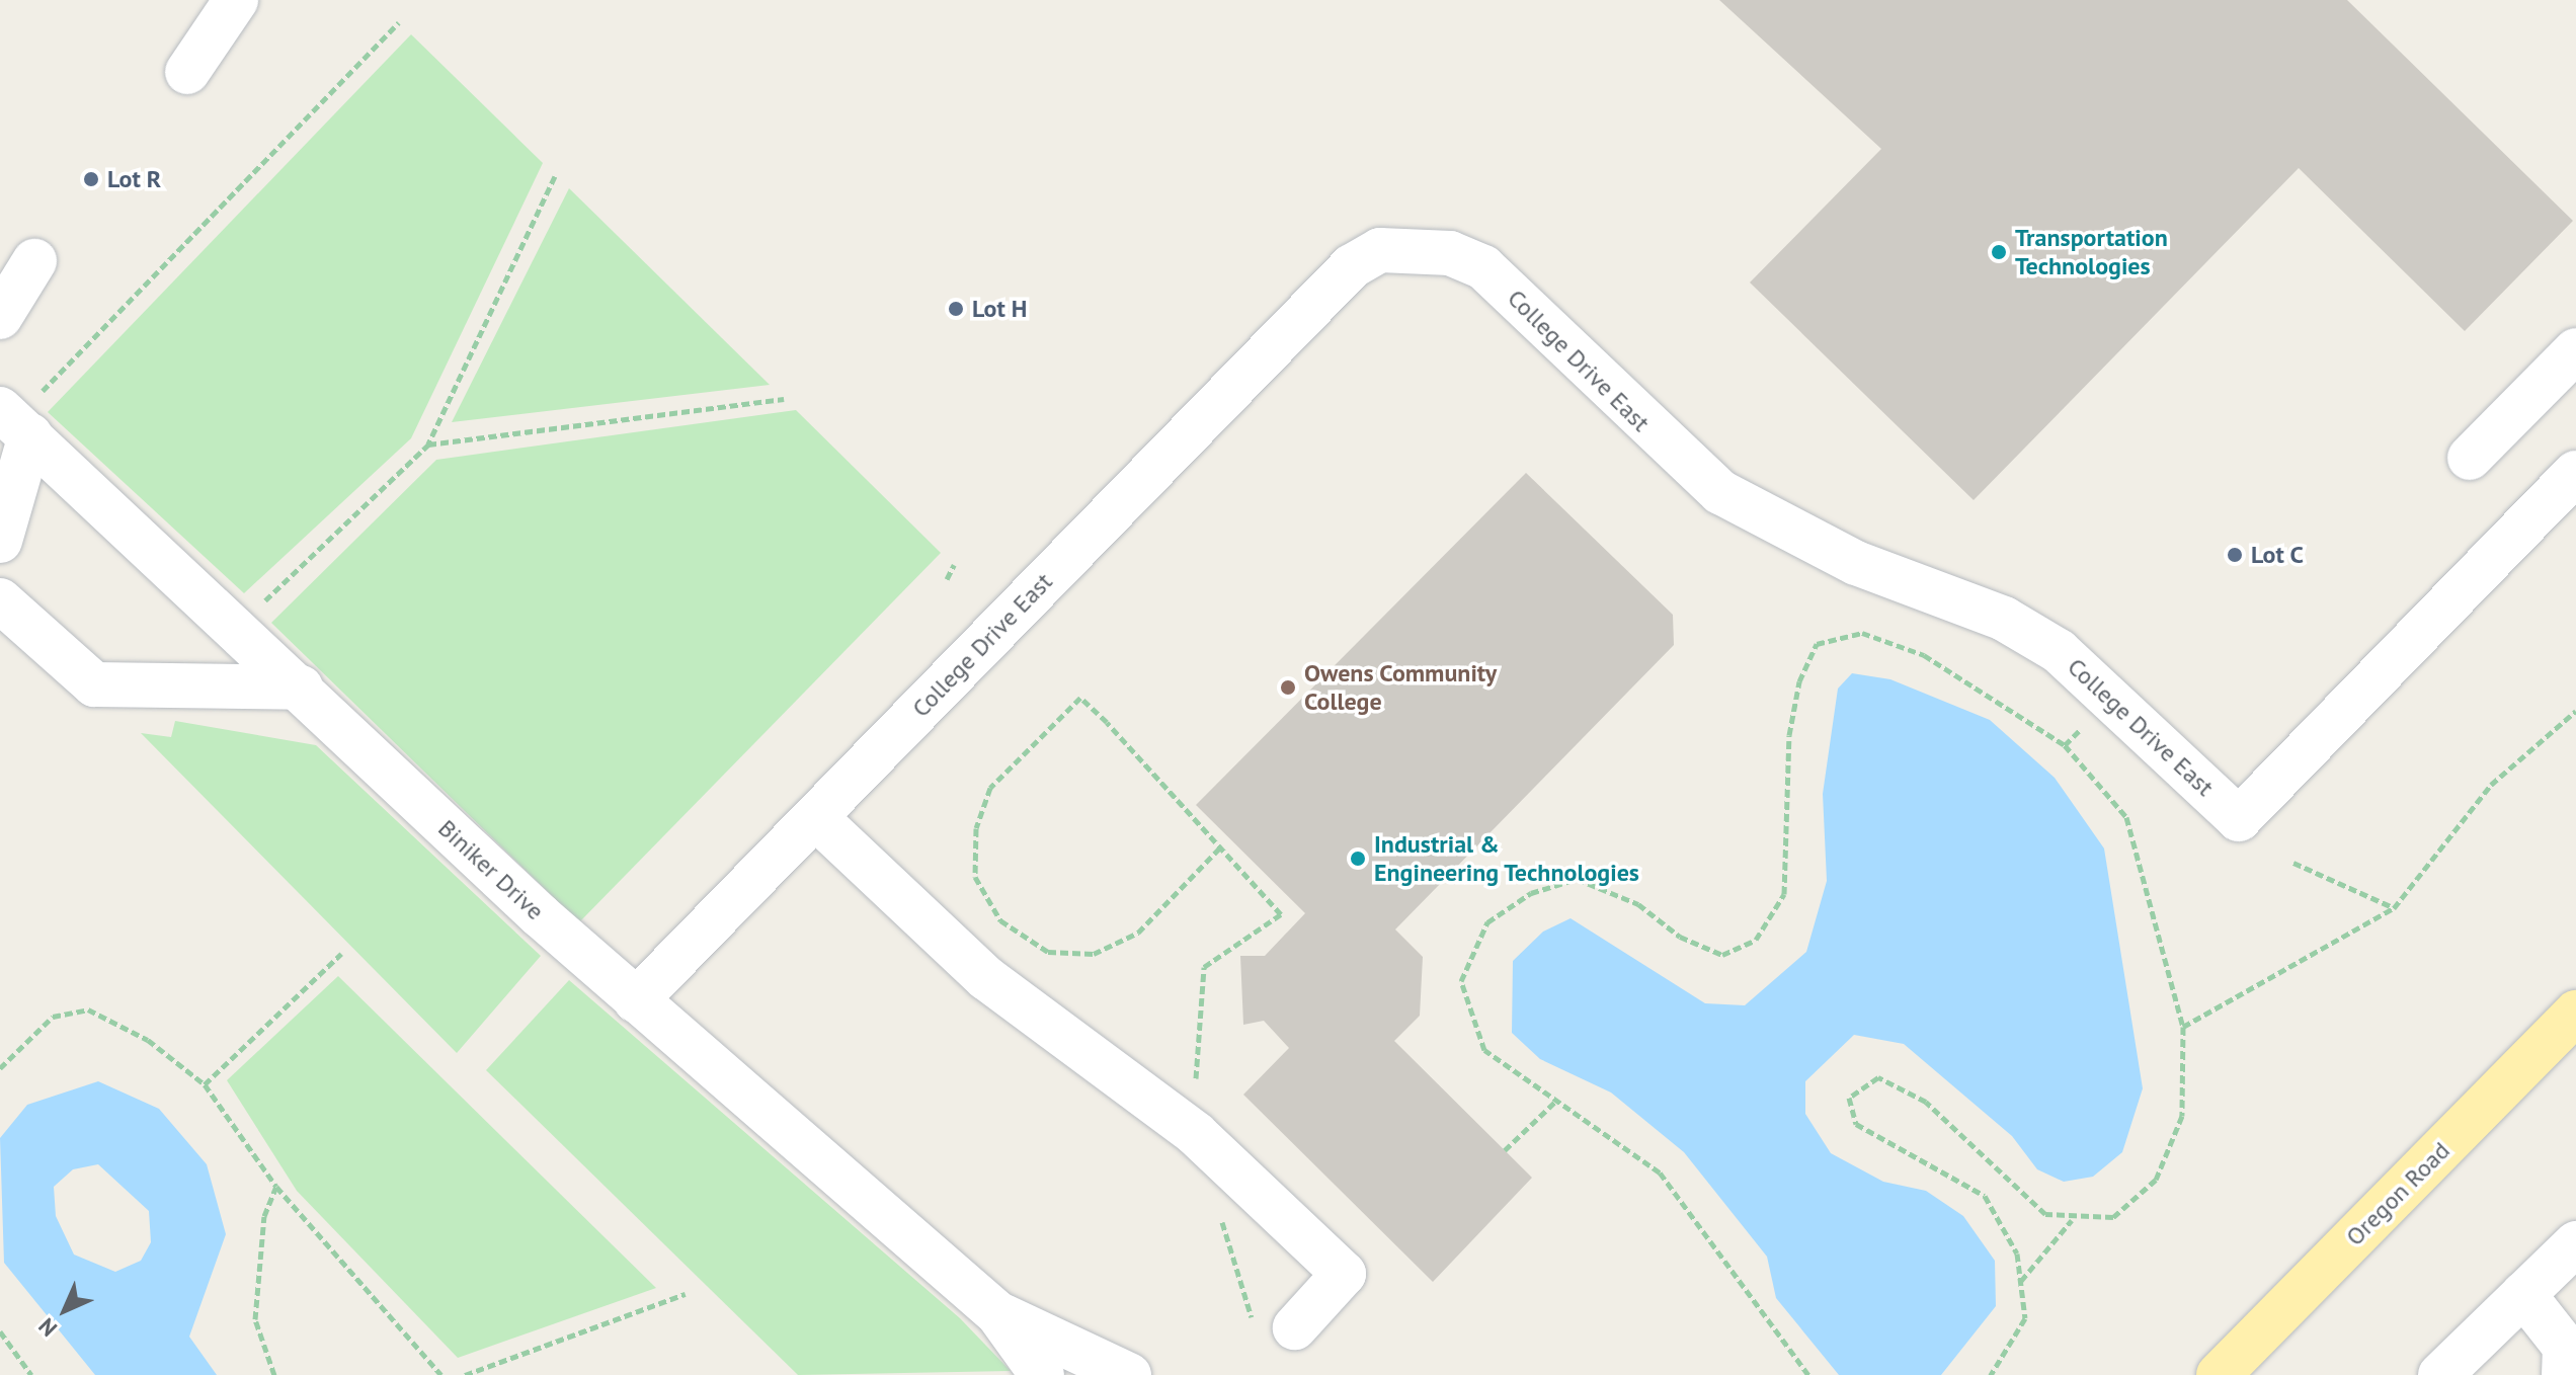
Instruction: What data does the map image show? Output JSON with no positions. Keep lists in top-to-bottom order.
{
  "streets": {
    "main road": ["Oregon Road"],
    "street": ["College Drive East", "Biniker Drive"]
  },
  "crossings": [
    ["College Drive East", "Biniker Drive"]
  ],
  "places": [
    "Lot R",
    "Transportation Technologies",
    "Lot H",
    "Lot C",
    "Owens Community College",
    "Industrial & Engineering Technologies"
  ],
  "north": "bottom left"
}
